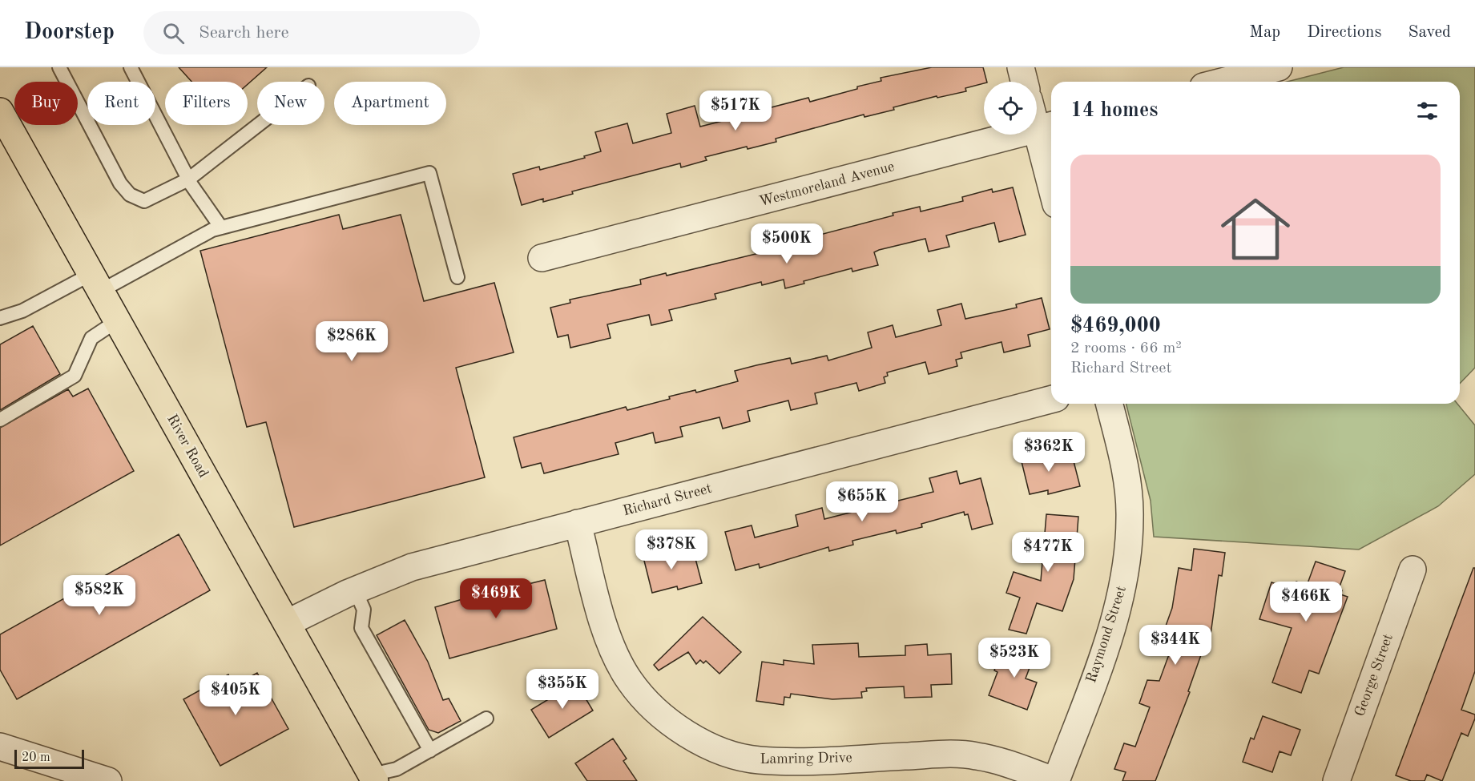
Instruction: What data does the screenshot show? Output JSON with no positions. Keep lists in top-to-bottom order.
{
  "streets": {
    "main road": ["River Road"],
    "street": [
      "Westmoreland Avenue",
      "Richard Street",
      "Raymond Street",
      "George Street",
      "Lamring Drive"
    ]
  },
  "crossings": [
    ["River Road", "Richard Street"],
    ["Richard Street", "Lamring Drive"],
    ["Raymond Street", "Lamring Drive"]
  ],
  "scale_bar": "20 m",
  "page": {
    "header": "Doorstep",
    "search": "Search here",
    "nav": ["Map", "Directions", "Saved"],
    "chip": [
      "Buy",
      "Rent",
      "Filters",
      "New",
      "Apartment"
    ],
    "heading": "14 homes",
    "price": [
      "$517K",
      "$500K",
      "$286K",
      "$362K",
      "$655K",
      "$378K",
      "$477K",
      "$582K",
      "$469K",
      "$466K",
      "$344K",
      "$523K",
      "$355K",
      "$405K"
    ],
    "list": [
      {
        "name": "$469,000",
        "note": "2 rooms · 66 m² · Richard Street"
      }
    ],
    "scale": "20 m"
  }
}
